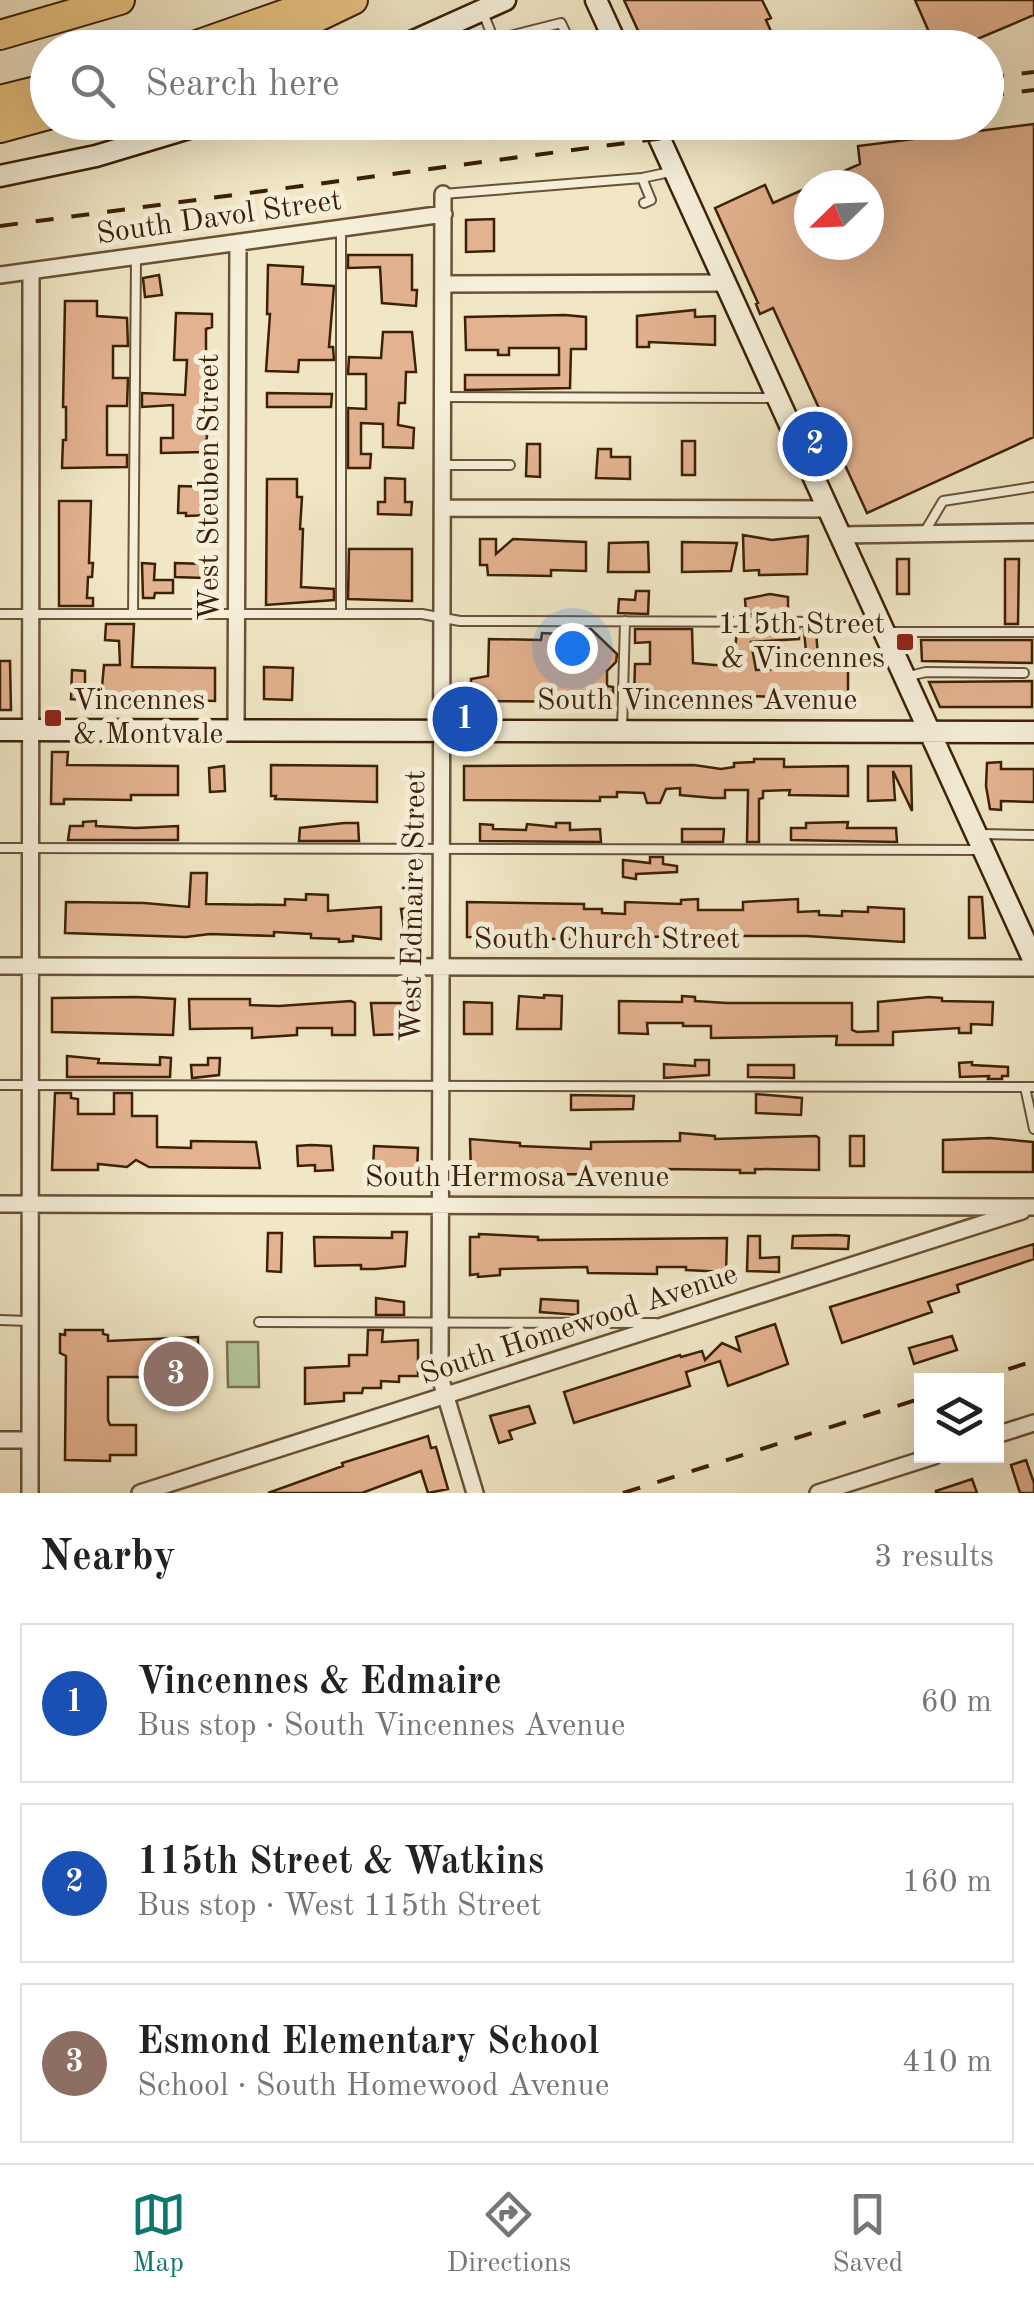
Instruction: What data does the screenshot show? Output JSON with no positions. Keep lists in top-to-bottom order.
{
  "streets": {
    "main road": ["South Vincennes Avenue"],
    "street": [
      "South Davol Street",
      "West Steuben Street",
      "West Edmaire Street",
      "South Church Street",
      "South Hermosa Avenue",
      "South Homewood Avenue"
    ]
  },
  "crossings": [
    ["South Davol Street", "West Steuben Street"],
    ["South Davol Street", "West Edmaire Street"],
    ["West Steuben Street", "South Vincennes Avenue"],
    ["South Vincennes Avenue", "West Edmaire Street"],
    ["West Edmaire Street", "South Church Street"],
    ["West Edmaire Street", "South Hermosa Avenue"],
    ["West Edmaire Street", "South Homewood Avenue"],
    ["South Hermosa Avenue", "South Homewood Avenue"]
  ],
  "places": {
    "transit": ["115th Street & Vincennes", "Vincennes & Montvale"]
  },
  "north": "bottom left",
  "page": {
    "search": "Search here",
    "pins": ["2", "1", "3"],
    "heading": ["Nearby", "3 results"],
    "list": [
      {
        "mark": "1",
        "name": "Vincennes & Edmaire",
        "note": "Bus stop · South Vincennes Avenue",
        "value": "60 m"
      },
      {
        "mark": "2",
        "name": "115th Street & Watkins",
        "note": "Bus stop · West 115th Street",
        "value": "160 m"
      },
      {
        "mark": "3",
        "name": "Esmond Elementary School",
        "note": "School · South Homewood Avenue",
        "value": "410 m"
      }
    ],
    "nav": ["Map", "Directions", "Saved"]
  }
}
